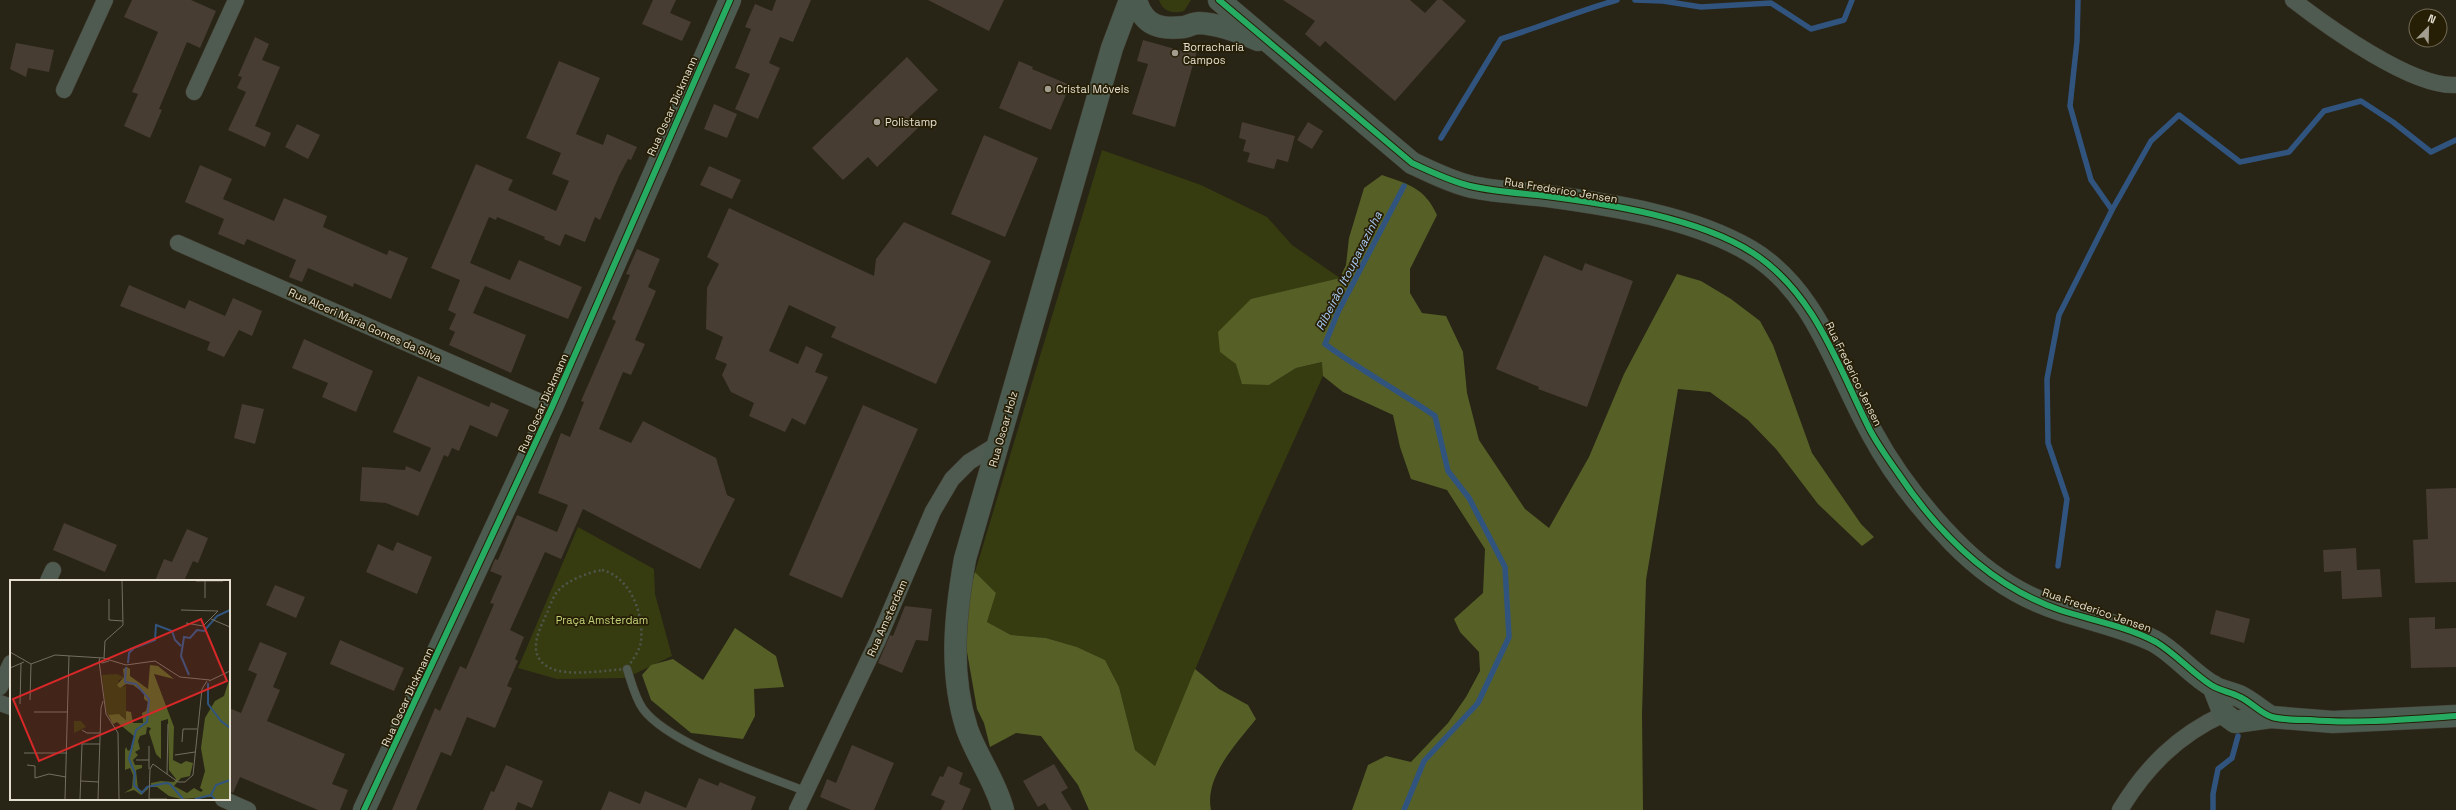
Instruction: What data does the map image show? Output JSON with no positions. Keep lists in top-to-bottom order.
{
  "streets": {
    "street": [
      "Rua Oscar Dickmann",
      "Rua Frederico Jensen",
      "Rua Alceri Maria Gomes da Silva",
      "Rua Oscar Holz",
      "Rua Amsterdam"
    ]
  },
  "crossings": [
    ["Rua Oscar Dickmann", "Rua Alceri Maria Gomes da Silva"],
    ["Rua Frederico Jensen", "Rua Oscar Holz"],
    ["Rua Oscar Holz", "Rua Amsterdam"]
  ],
  "water": ["Ribeirão Itoupavazinha"],
  "parks": ["Praça Amsterdam"],
  "places": ["Borracharia Campos", "Cristal Móveis", "Polistamp"],
  "north": "top right"
}
